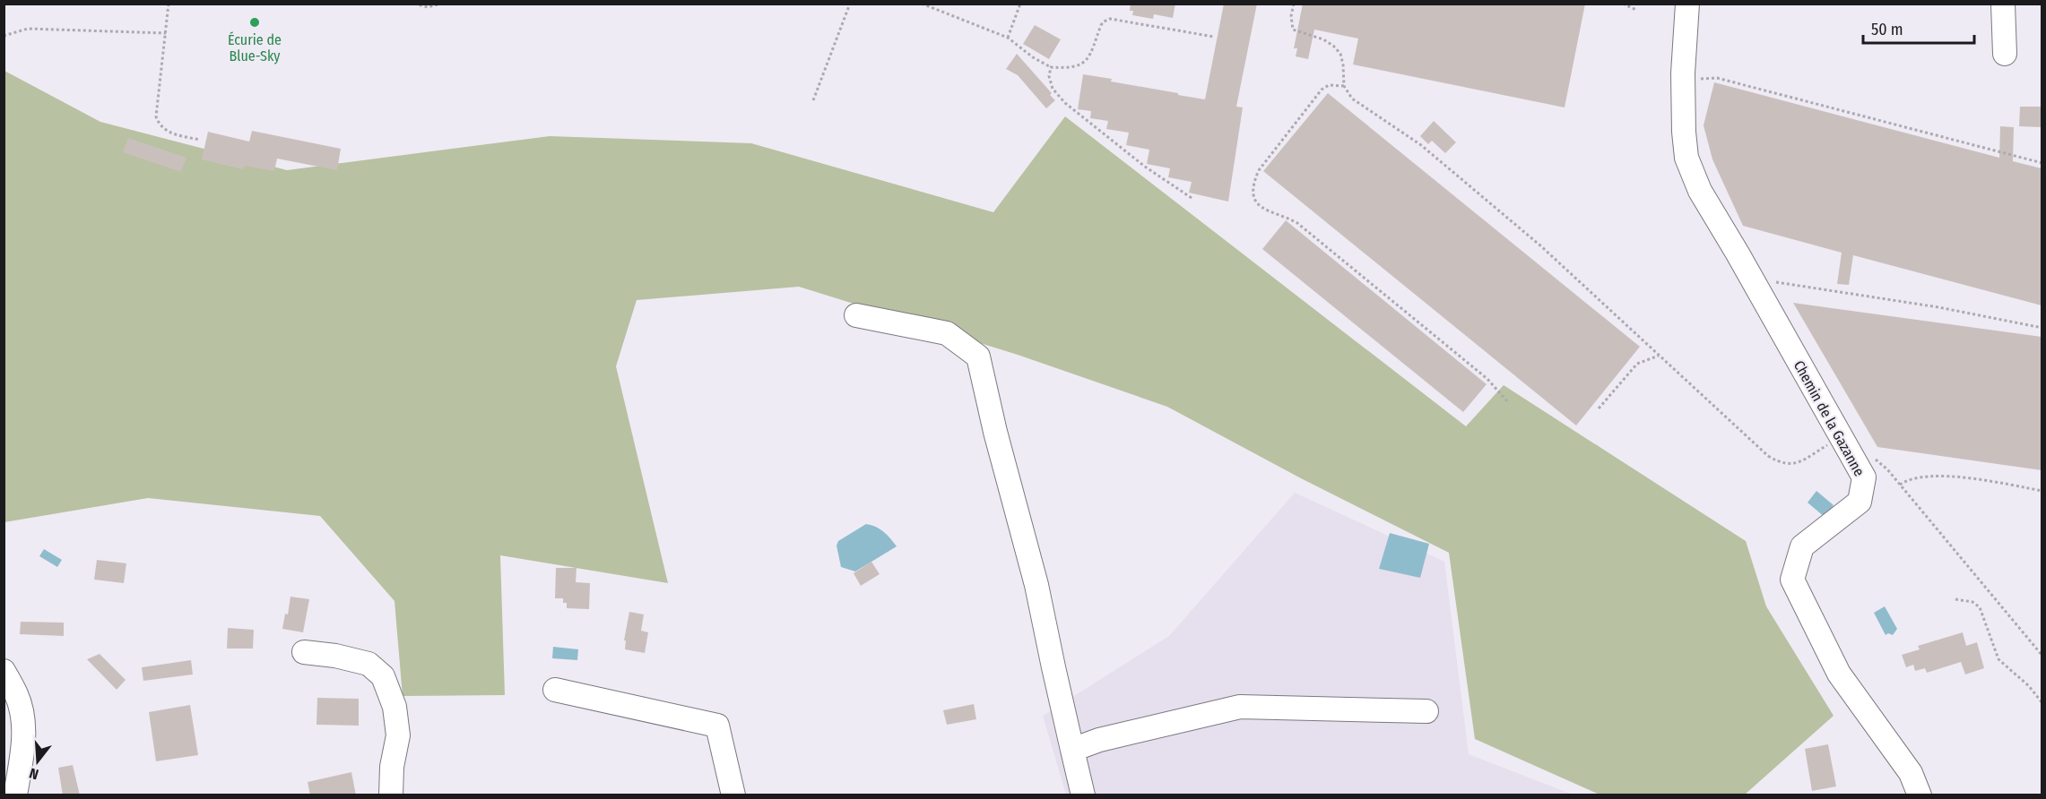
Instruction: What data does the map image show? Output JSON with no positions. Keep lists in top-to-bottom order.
{
  "streets": {
    "street": ["Chemin de la Gazanne"]
  },
  "places": ["Écurie de Blue-Sky"],
  "scale_bar": "50 m",
  "north": "bottom"
}
